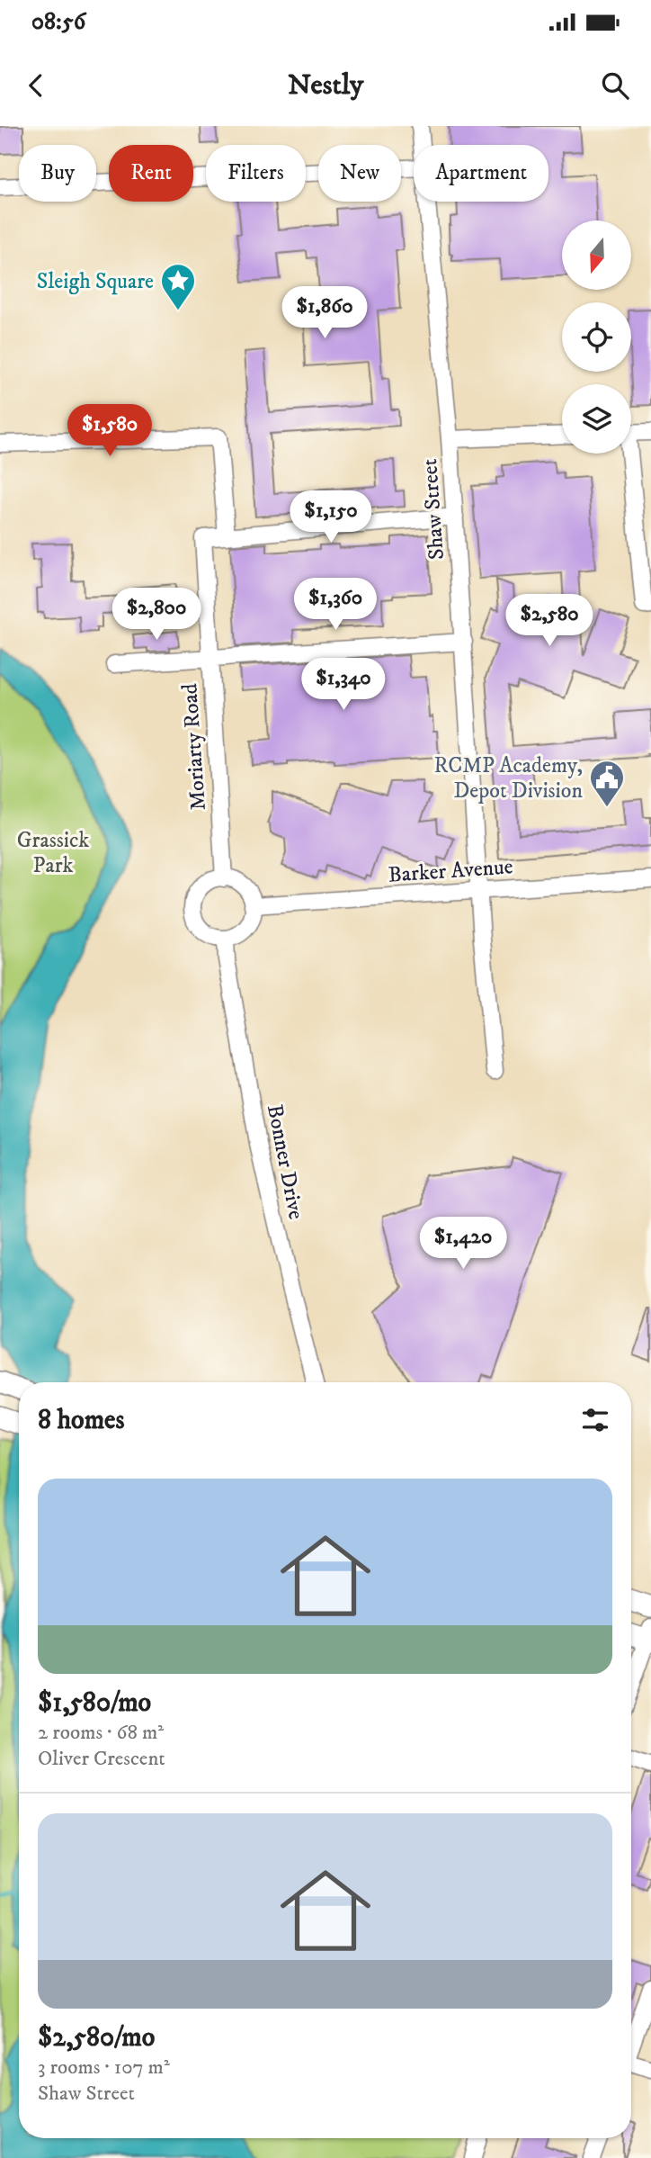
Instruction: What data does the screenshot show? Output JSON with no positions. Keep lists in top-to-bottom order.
{
  "streets": {
    "street": [
      "Shaw Street",
      "Moriarty Road",
      "Barker Avenue",
      "Bonner Drive"
    ]
  },
  "crossings": [
    ["Shaw Street", "Barker Avenue"],
    ["Moriarty Road", "Barker Avenue"],
    ["Moriarty Road", "Bonner Drive"],
    ["Barker Avenue", "Bonner Drive"]
  ],
  "parks": ["Grassick Park"],
  "places": {
    "place": ["Sleigh Square"],
    "public building": ["RCMP Academy, Depot Division"]
  },
  "north": "bottom",
  "page": {
    "status": "08:56",
    "header": "Nestly",
    "chip": [
      "Buy",
      "Rent",
      "Filters",
      "New",
      "Apartment"
    ],
    "price": [
      "$1,860",
      "$1,580",
      "$1,150",
      "$1,360",
      "$2,800",
      "$2,580",
      "$1,340",
      "$1,420"
    ],
    "heading": "8 homes",
    "list": [
      {
        "name": "$1,580/mo",
        "note": "2 rooms · 68 m² · Oliver Crescent"
      },
      {
        "name": "$2,580/mo",
        "note": "3 rooms · 107 m² · Shaw Street"
      }
    ]
  }
}
